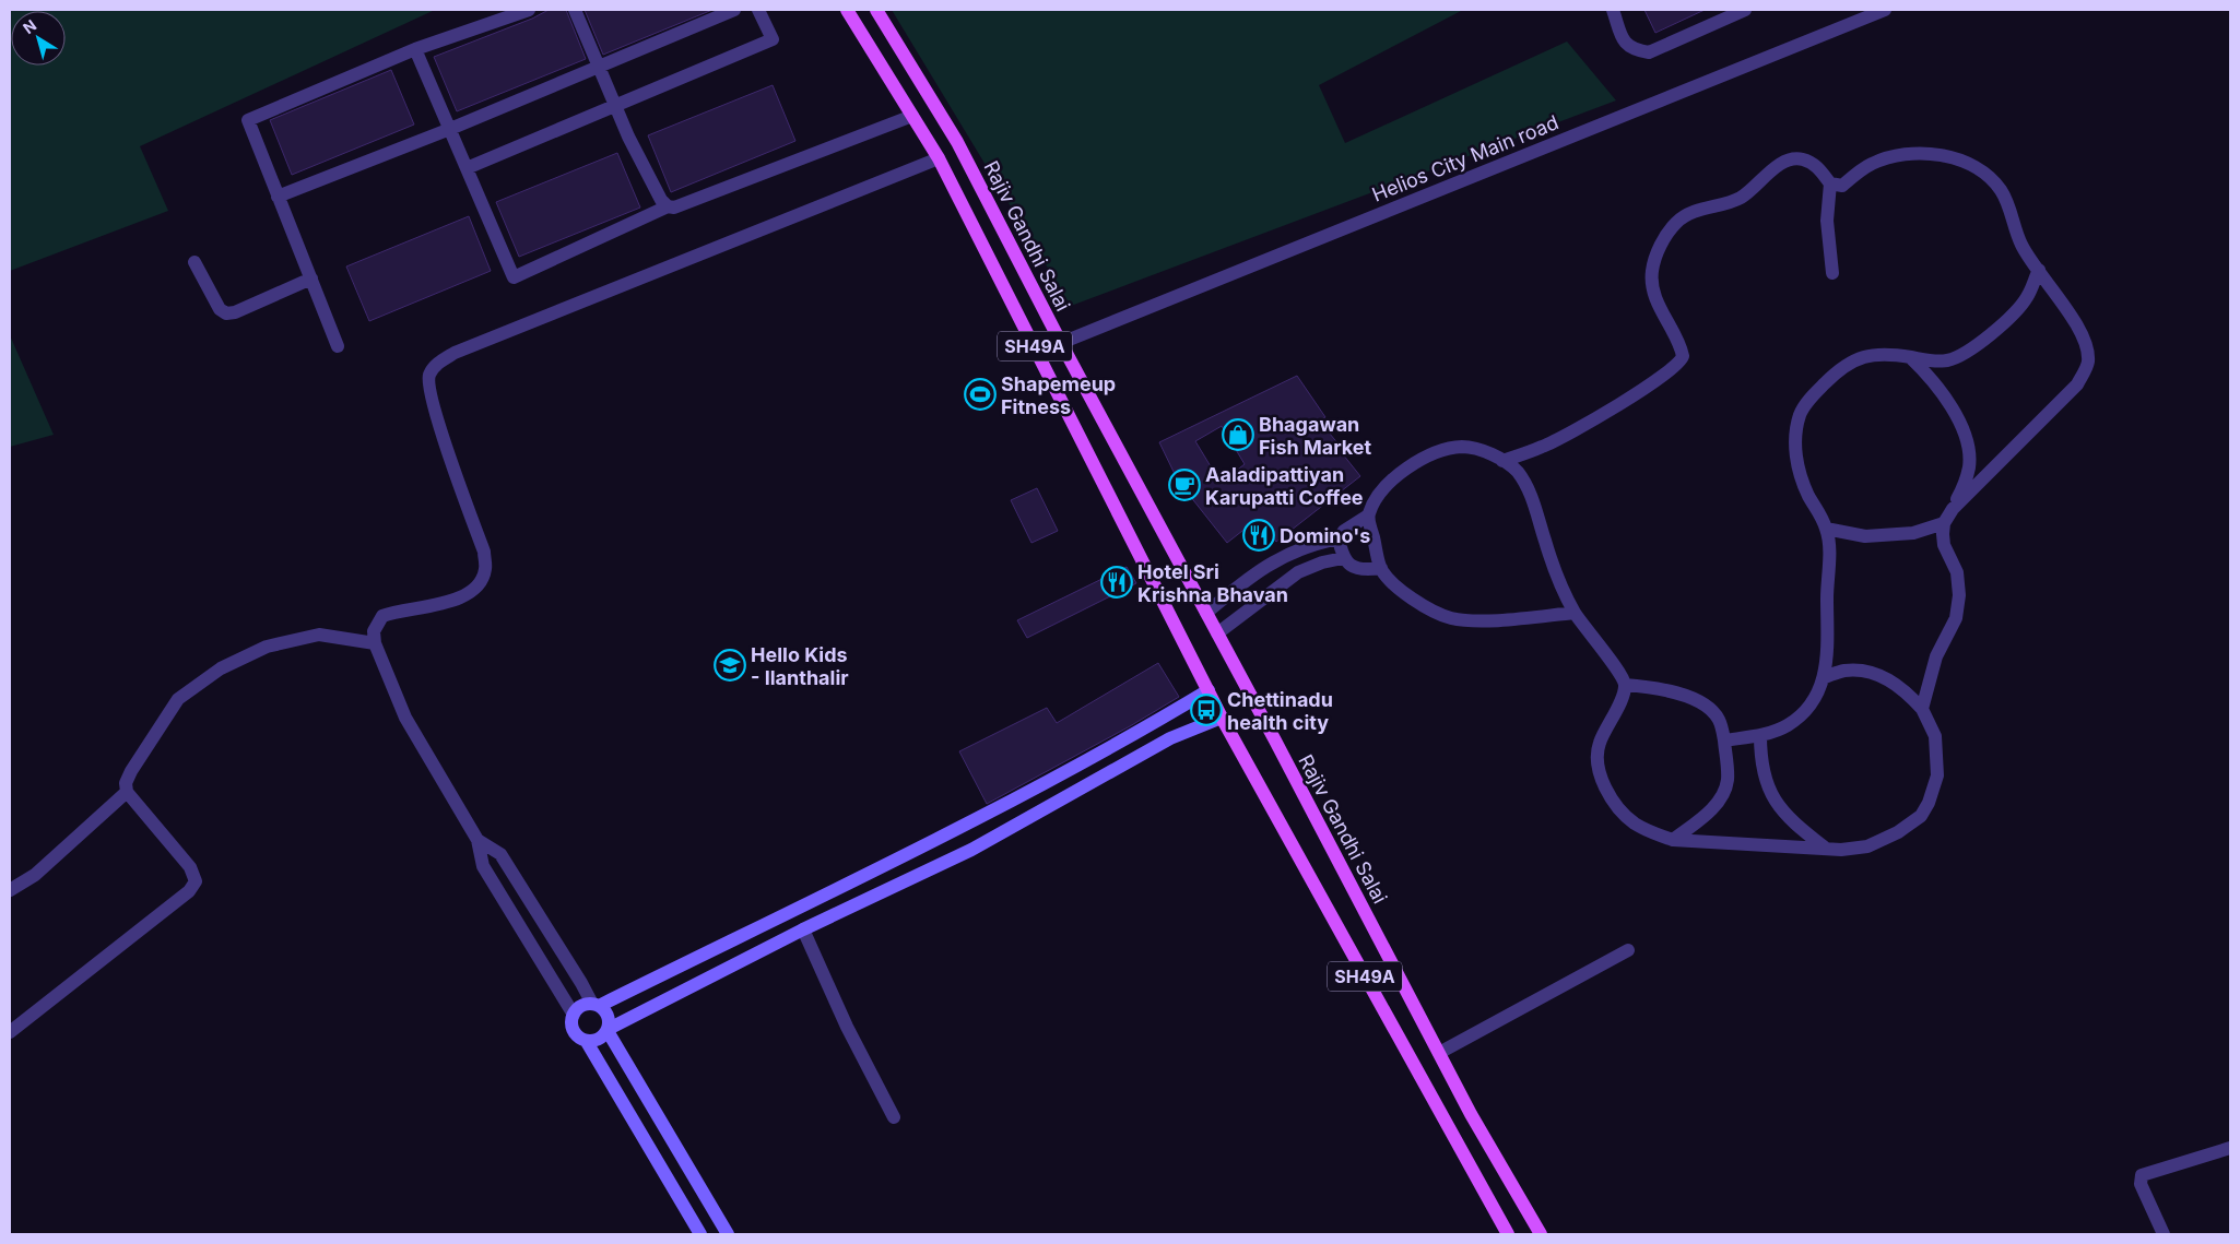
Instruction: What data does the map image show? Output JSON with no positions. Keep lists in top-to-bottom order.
{
  "streets": {
    "main road": ["Rajiv Gandhi Salai", "SH49A"],
    "street": ["Helios City Main road"]
  },
  "crossings": [
    ["Helios City Main road", "Rajiv Gandhi Salai"]
  ],
  "places": {
    "sports": ["Shapemeup Fitness"],
    "shop": ["Bhagawan Fish Market"],
    "cafe": ["Aaladipattiyan Karupatti Coffee"],
    "restaurant": ["Domino's", "Hotel Sri Krishna Bhavan"],
    "school or university": ["Hello Kids - Ilanthalir"],
    "bus stop": ["Chettinadu health city"]
  },
  "north": "top left"
}
